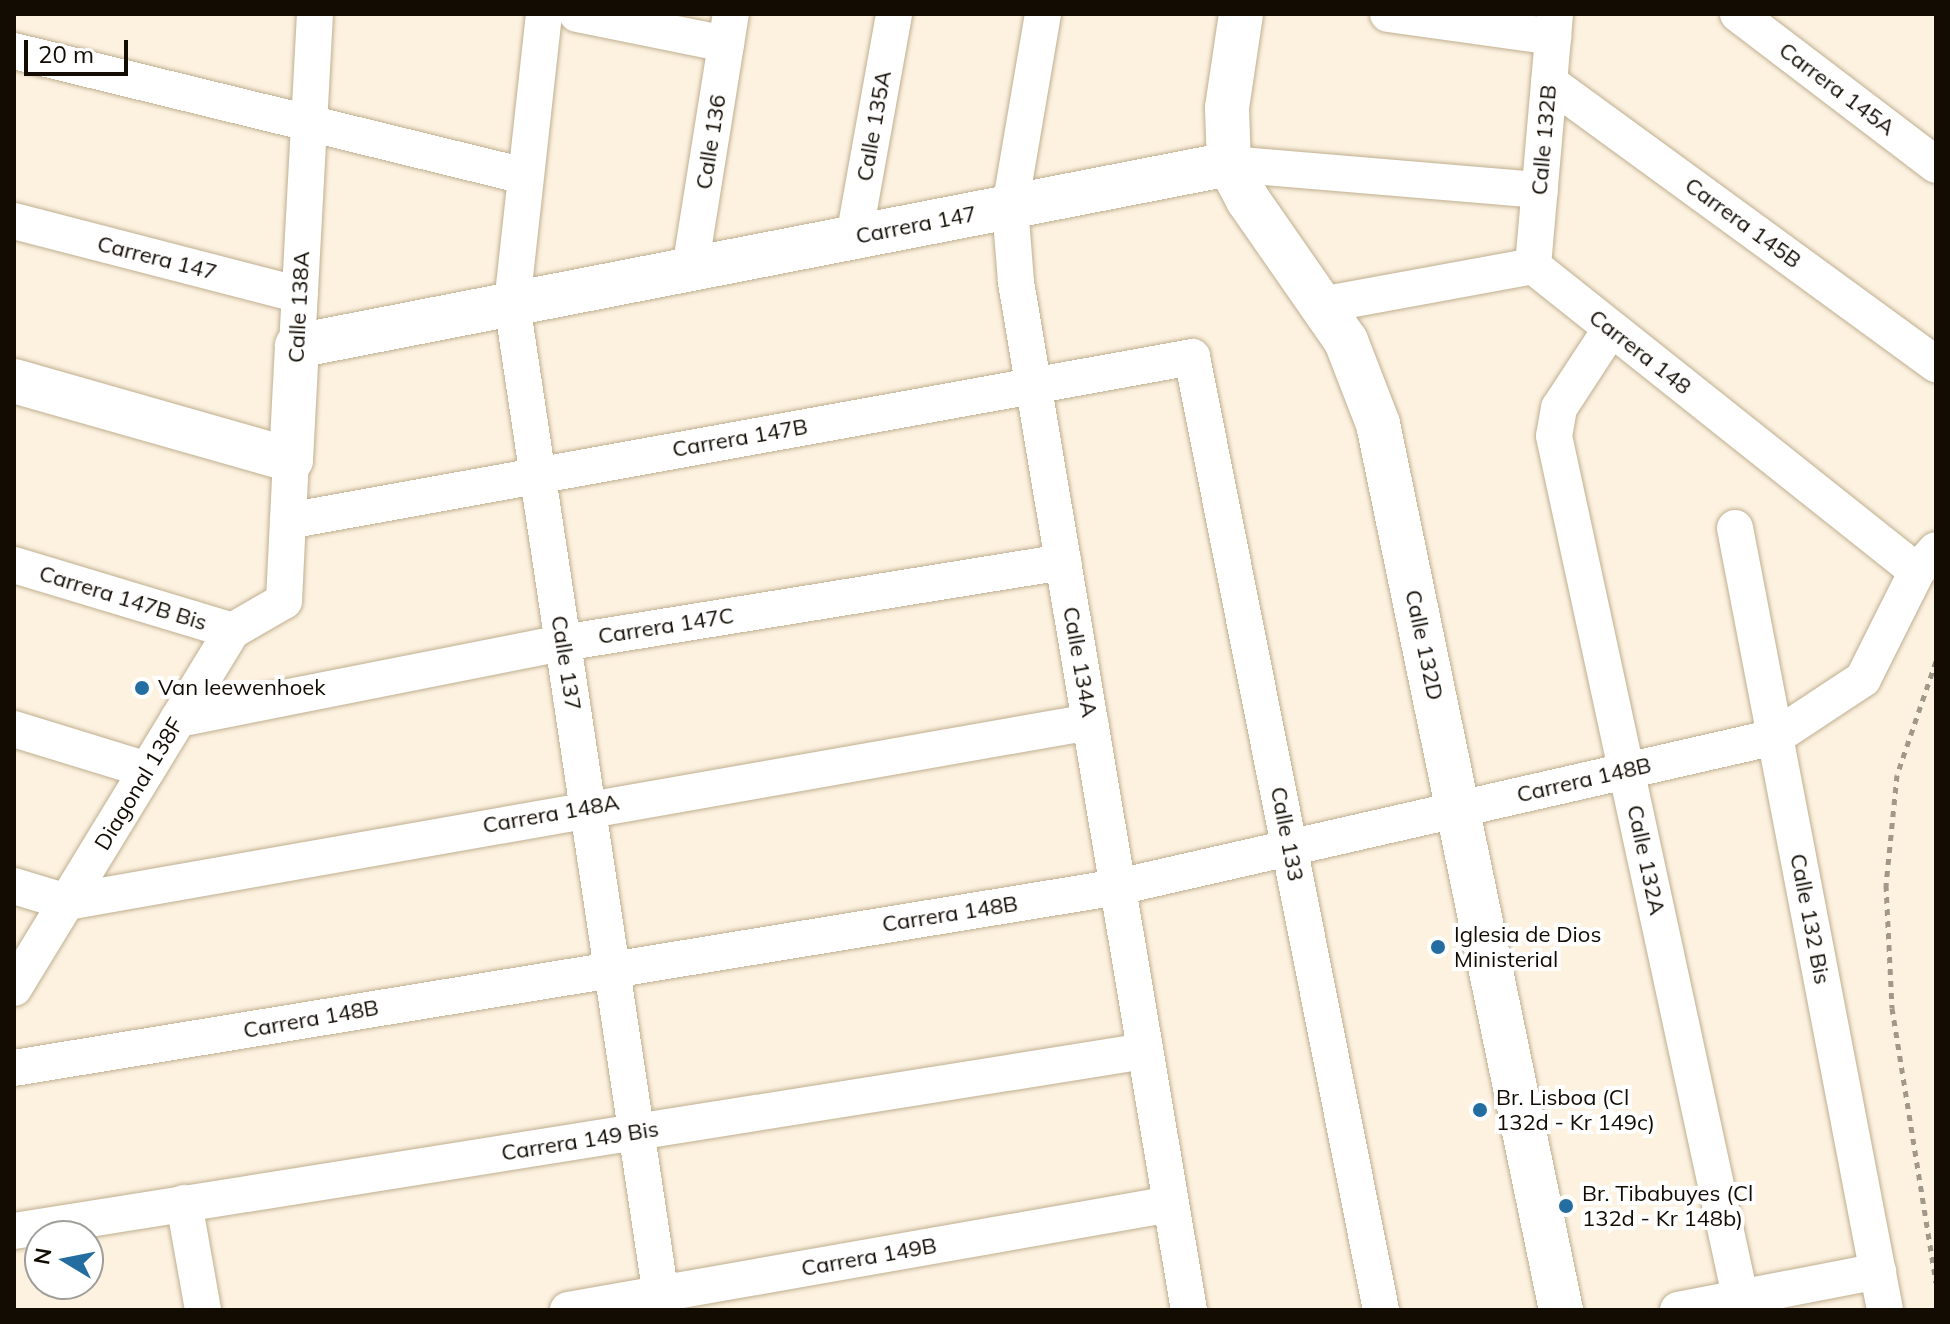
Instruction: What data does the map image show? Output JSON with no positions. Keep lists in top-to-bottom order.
{
  "streets": {
    "street": [
      "Carrera 145A",
      "Calle 135A",
      "Calle 132B",
      "Calle 136",
      "Carrera 145B",
      "Carrera 147",
      "Calle 138A",
      "Carrera 148",
      "Carrera 147B",
      "Carrera 147B Bis",
      "Carrera 147C",
      "Calle 132D",
      "Calle 134A",
      "Calle 137",
      "Carrera 148B",
      "Diagonal 138F",
      "Carrera 148A",
      "Calle 133",
      "Calle 132A",
      "Calle 132 Bis",
      "Carrera 149 Bis",
      "Carrera 149B"
    ]
  },
  "crossings": [
    ["Calle 135A", "Carrera 147"],
    ["Calle 132B", "Carrera 145B"],
    ["Calle 132B", "Carrera 147"],
    ["Calle 132B", "Carrera 148"],
    ["Calle 136", "Carrera 147"],
    ["Carrera 147", "Calle 138A"],
    ["Carrera 147", "Calle 132D"],
    ["Carrera 147", "Calle 134A"],
    ["Carrera 147", "Calle 137"],
    ["Calle 138A", "Carrera 147B"],
    ["Calle 138A", "Diagonal 138F"],
    ["Carrera 148", "Carrera 148B"],
    ["Carrera 148", "Calle 132A"],
    ["Carrera 147B", "Calle 134A"],
    ["Carrera 147B", "Calle 137"],
    ["Carrera 147B", "Calle 133"],
    ["Carrera 147B Bis", "Diagonal 138F"],
    ["Carrera 147C", "Calle 134A"],
    ["Carrera 147C", "Calle 137"],
    ["Carrera 147C", "Diagonal 138F"],
    ["Calle 132D", "Carrera 148B"],
    ["Calle 134A", "Carrera 148B"],
    ["Calle 134A", "Carrera 148A"],
    ["Calle 134A", "Carrera 149 Bis"],
    ["Calle 134A", "Carrera 149B"],
    ["Calle 137", "Carrera 148B"],
    ["Calle 137", "Carrera 148A"],
    ["Calle 137", "Carrera 149 Bis"],
    ["Calle 137", "Carrera 149B"],
    ["Carrera 148B", "Calle 133"],
    ["Carrera 148B", "Calle 132A"],
    ["Carrera 148B", "Calle 132 Bis"],
    ["Diagonal 138F", "Carrera 148A"]
  ],
  "places": [
    "Van leewenhoek",
    "Iglesia de Dios Ministerial",
    "Br. Lisboa (Cl 132d - Kr 149c)",
    "Br. Tibabuyes (Cl 132d - Kr 148b)"
  ],
  "scale_bar": "20 m",
  "north": "left"
}
